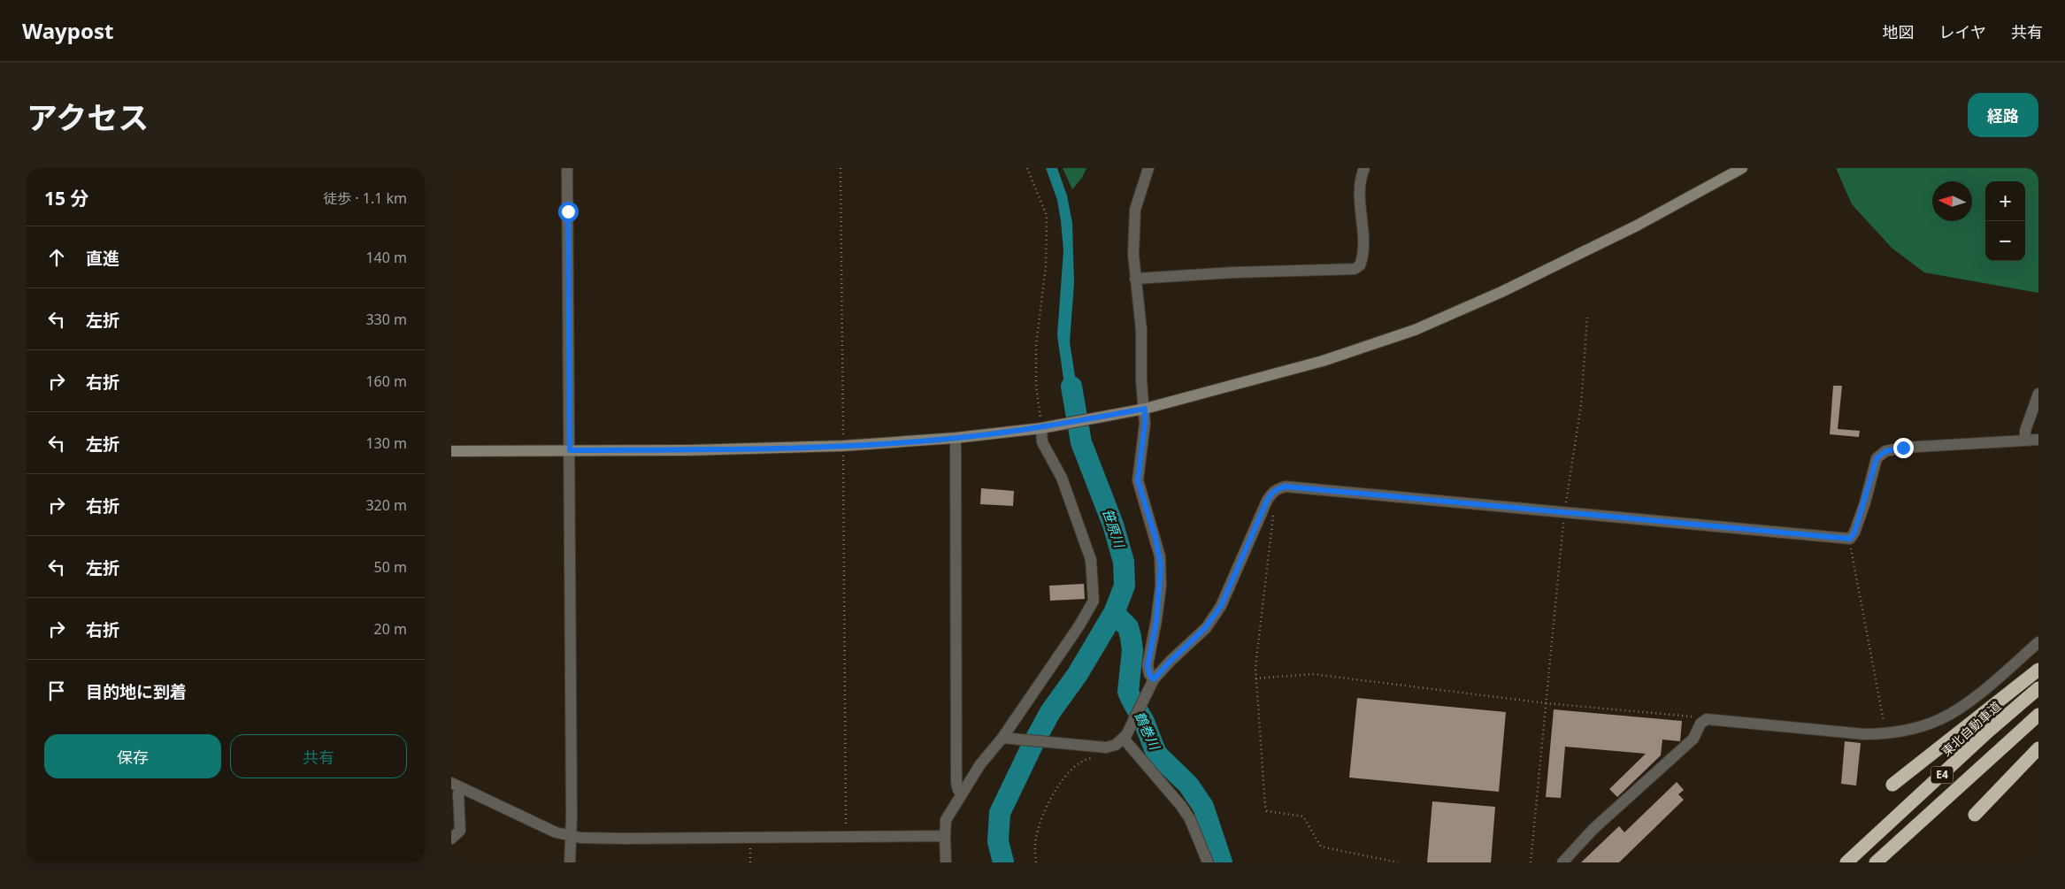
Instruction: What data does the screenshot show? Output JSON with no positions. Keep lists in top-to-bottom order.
{
  "streets": {
    "highway": ["東北自動車道", "E4"]
  },
  "water": ["笹原川", "鶴巻川"],
  "north": "left",
  "page": {
    "header": "Waypost",
    "nav": ["地図", "レイヤ", "共有"],
    "title": "アクセス",
    "buttons": [
      "経路",
      ["保存", "共有"]
    ],
    "heading": ["15 分", "徒歩 · 1.1 km"],
    "map_buttons": ["+", "−"],
    "list": [
      ["直進", "140 m"],
      ["左折", "330 m"],
      ["右折", "160 m"],
      ["左折", "130 m"],
      ["右折", "320 m"],
      ["左折", "50 m"],
      ["右折", "20 m"],
      "目的地に到着"
    ]
  }
}
